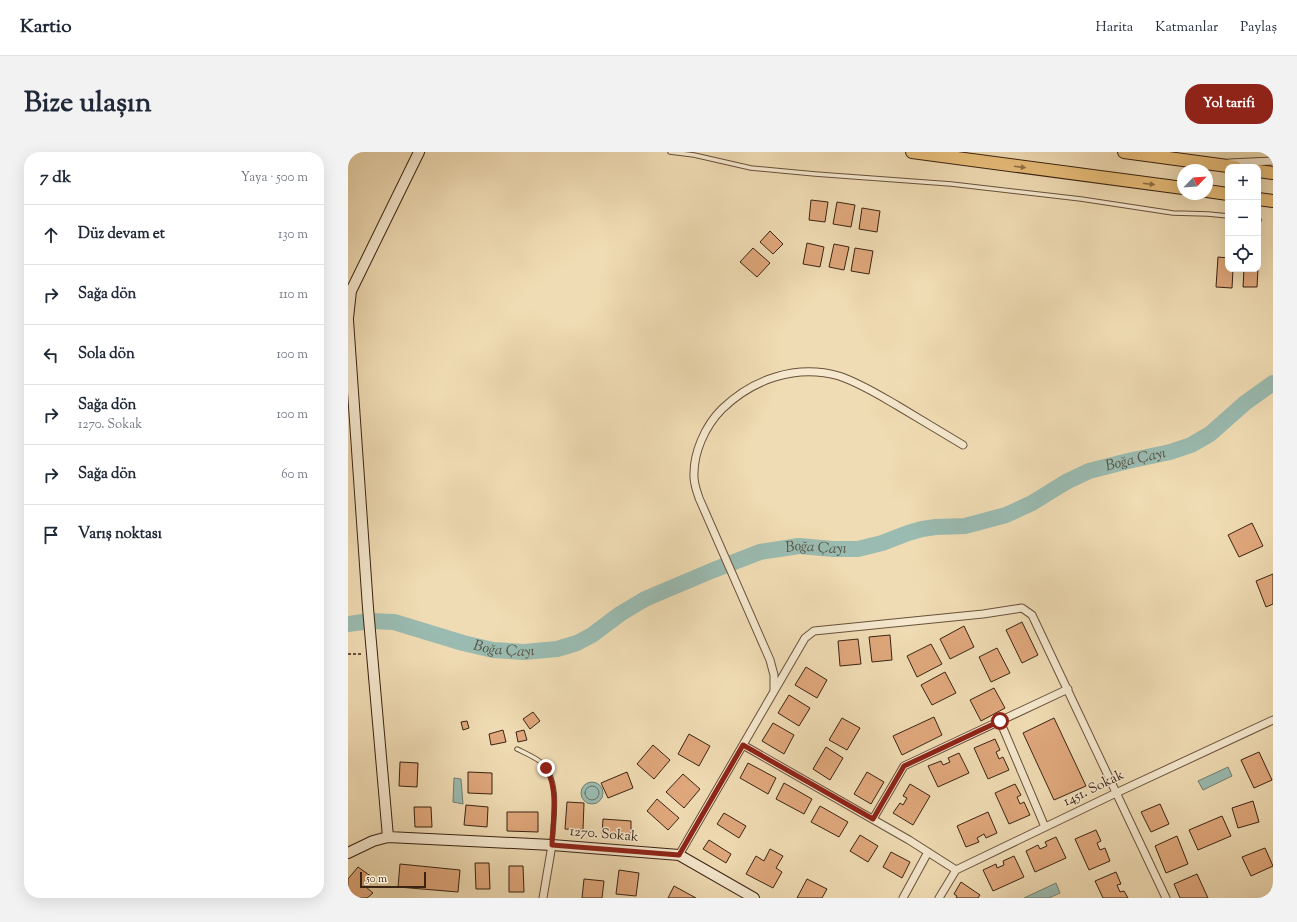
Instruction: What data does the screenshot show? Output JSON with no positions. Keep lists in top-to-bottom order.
{
  "streets": {
    "street": ["1451. Sokak", "1270. Sokak"]
  },
  "water": ["Boğa Çayı"],
  "scale_bar": "50 m",
  "north": "top right",
  "page": {
    "header": "Kartio",
    "nav": ["Harita", "Katmanlar", "Paylaş"],
    "title": "Bize ulaşın",
    "buttons": "Yol tarifi",
    "heading": ["7 dk", "Yaya · 500 m"],
    "map_buttons": ["+", "−"],
    "list": [
      ["Düz devam et", "130 m"],
      ["Sağa dön", "110 m"],
      ["Sola dön", "100 m"],
      ["Sağa dön", "1270. Sokak", "100 m"],
      ["Sağa dön", "60 m"],
      "Varış noktası"
    ],
    "scale": "50 m"
  }
}
